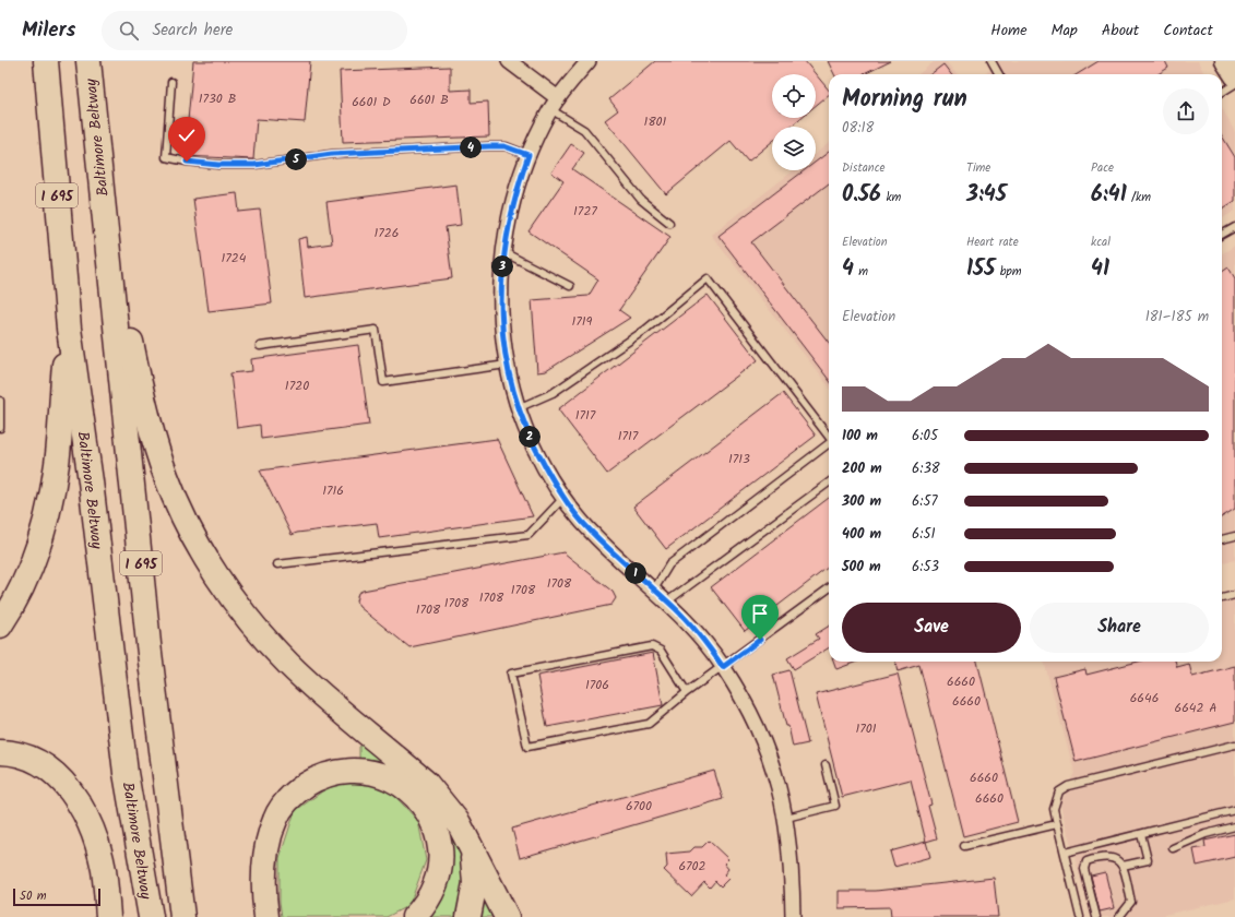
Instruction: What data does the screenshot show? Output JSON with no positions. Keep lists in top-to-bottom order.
{
  "streets": {
    "highway": ["Baltimore Beltway", "I 695"]
  },
  "house_numbers": [
    "1730 B",
    "6601 B",
    "6601 D",
    "1801",
    "1727",
    "1726",
    "1724",
    "1719",
    "1720",
    "1717",
    "1717",
    "1713",
    "1716",
    "1708",
    "1708",
    "1708",
    "1708",
    "1708",
    "6660",
    "1706",
    "6646",
    "6660",
    "6642 A",
    "1701",
    "6660",
    "6660",
    "6700",
    "6702"
  ],
  "scale_bar": "50 m",
  "page": {
    "header": "Milers",
    "search": "Search here",
    "nav": [
      "Home",
      "Map",
      "About",
      "Contact"
    ],
    "heading": ["Morning run", "08:18"],
    "pins": [
      "4",
      "5",
      "3",
      "2",
      "1"
    ],
    "stats": [
      ["Distance", "0.56 km"],
      ["Time", "3:45"],
      ["Pace", "6:41 /km"],
      ["Elevation", "4 m"],
      ["Heart rate", "155 bpm"],
      ["kcal", "41"]
    ],
    "chart": ["Elevation", "181–185 m"],
    "list": [
      {
        "name": "100 m",
        "note": "6:05"
      },
      {
        "name": "200 m",
        "note": "6:38"
      },
      {
        "name": "300 m",
        "note": "6:57"
      },
      {
        "name": "400 m",
        "note": "6:51"
      },
      {
        "name": "500 m",
        "note": "6:53"
      }
    ],
    "buttons": ["Save", "Share"],
    "scale": "50 m"
  }
}
